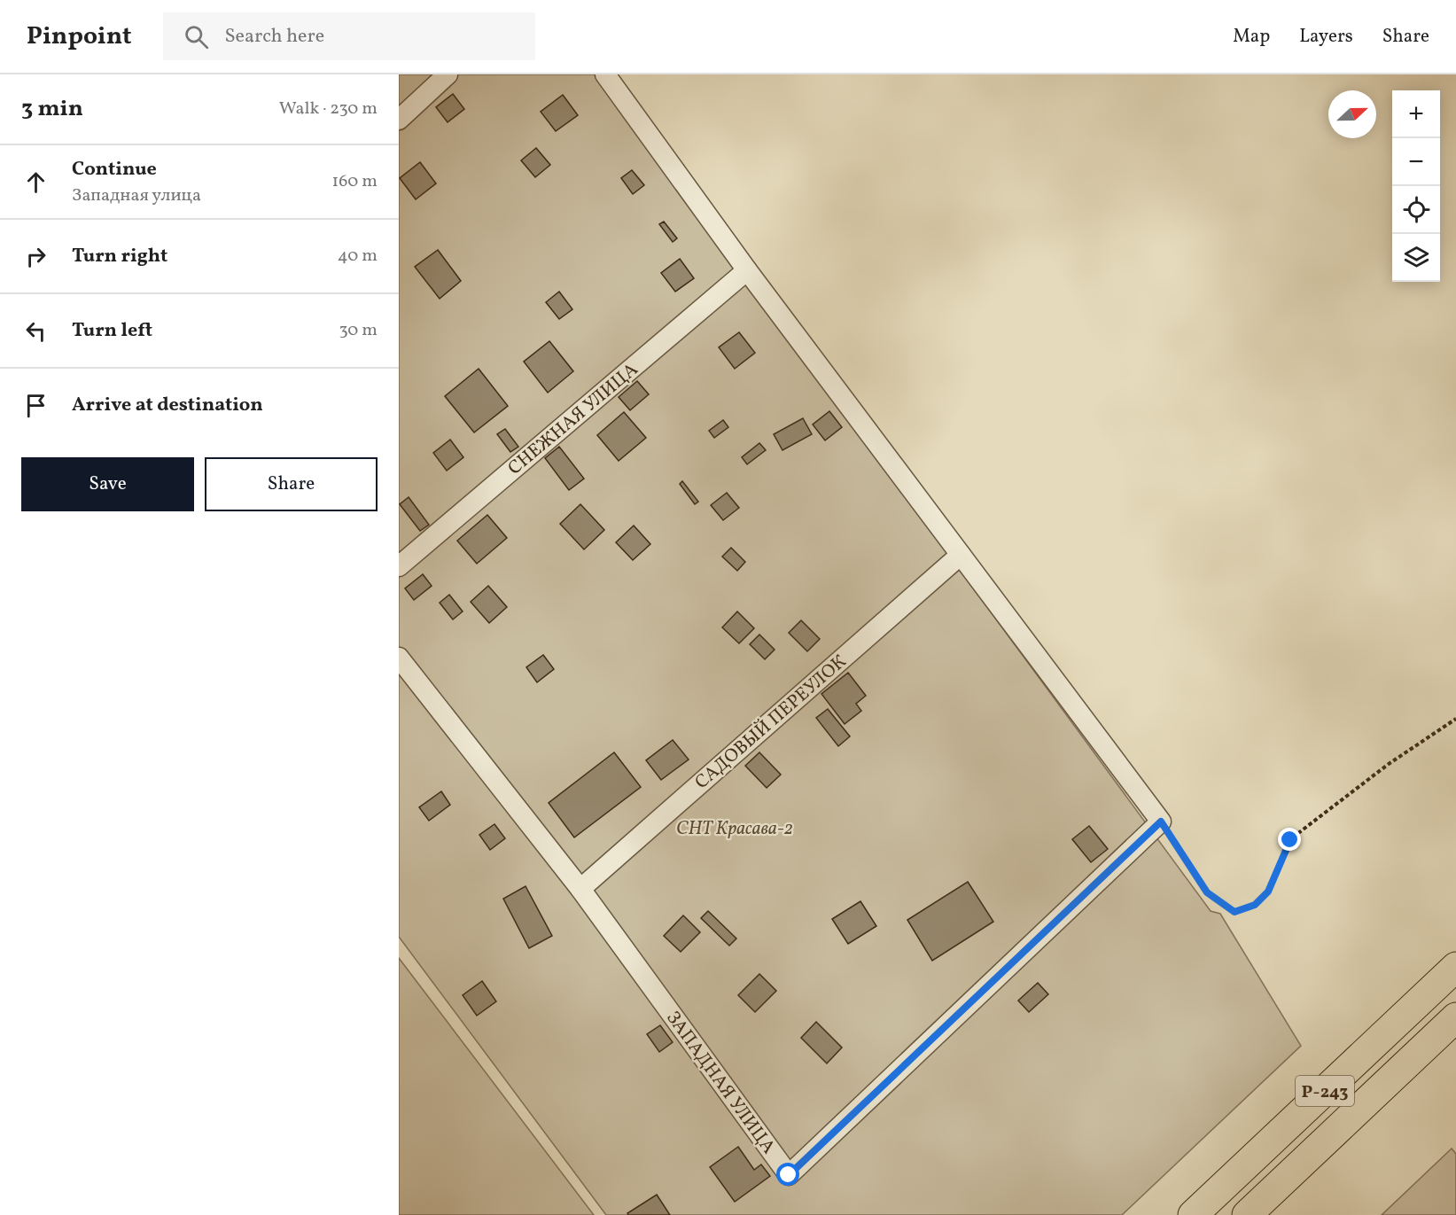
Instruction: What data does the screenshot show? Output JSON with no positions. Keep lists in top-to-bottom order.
{
  "streets": {
    "highway": ["Р-243"],
    "street": ["СНЕЖНАЯ УЛИЦА", "САДОВЫЙ ПЕРЕУЛОК", "ЗАПАДНАЯ УЛИЦА"]
  },
  "crossings": [
    ["САДОВЫЙ ПЕРЕУЛОК", "ЗАПАДНАЯ УЛИЦА"]
  ],
  "parks": ["СНТ Красава-2"],
  "north": "right",
  "page": {
    "header": "Pinpoint",
    "search": "Search here",
    "nav": ["Map", "Layers", "Share"],
    "heading": ["3 min", "Walk · 230 m"],
    "map_buttons": ["+", "−"],
    "list": [
      ["Continue", "Западная улица", "160 m"],
      ["Turn right", "40 m"],
      ["Turn left", "30 m"],
      "Arrive at destination"
    ],
    "buttons": ["Save", "Share"]
  }
}
